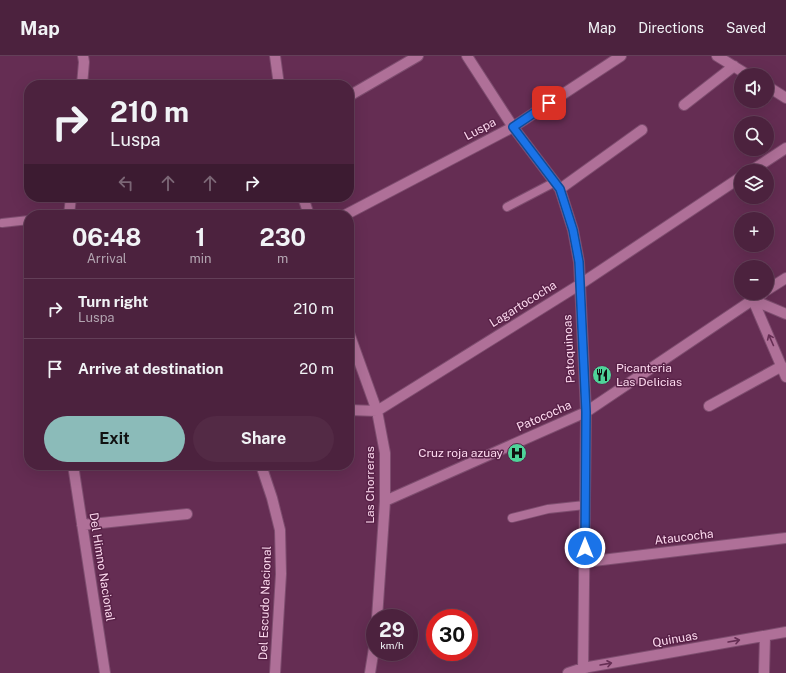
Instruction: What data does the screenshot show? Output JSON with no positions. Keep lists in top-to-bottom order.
{
  "streets": {
    "street": [
      "Luspa",
      "Lagartococha",
      "Patoquinoas",
      "Patococha",
      "Las Chorreras",
      "Ataucocha",
      "Del Himno Nacional",
      "Del Escudo Nacional",
      "Quinuas"
    ]
  },
  "crossings": [
    ["Luspa", "Patoquinoas"],
    ["Lagartococha", "Patoquinoas"],
    ["Lagartococha", "Las Chorreras"],
    ["Patoquinoas", "Patococha"],
    ["Patoquinoas", "Ataucocha"],
    ["Patoquinoas", "Quinuas"],
    ["Patococha", "Las Chorreras"]
  ],
  "one_way": ["Quinuas"],
  "places": {
    "restaurant": ["Picanteria Las Delicias"],
    "hospital": ["Cruz roja azuay"]
  },
  "page": {
    "header": "Map",
    "nav": ["Map", "Directions", "Saved"],
    "map_buttons": ["+", "−"],
    "turn": ["210 m", "Luspa"],
    "eta": [
      "06:48",
      "Arrival",
      "1",
      "min",
      "230",
      "m"
    ],
    "list": [
      {
        "name": "Turn right",
        "note": "Luspa",
        "value": "210 m"
      },
      {
        "name": "Arrive at destination",
        "value": "20 m"
      }
    ],
    "buttons": ["Exit", "Share"],
    "speed": "29 km/h",
    "limit": "30"
  }
}
